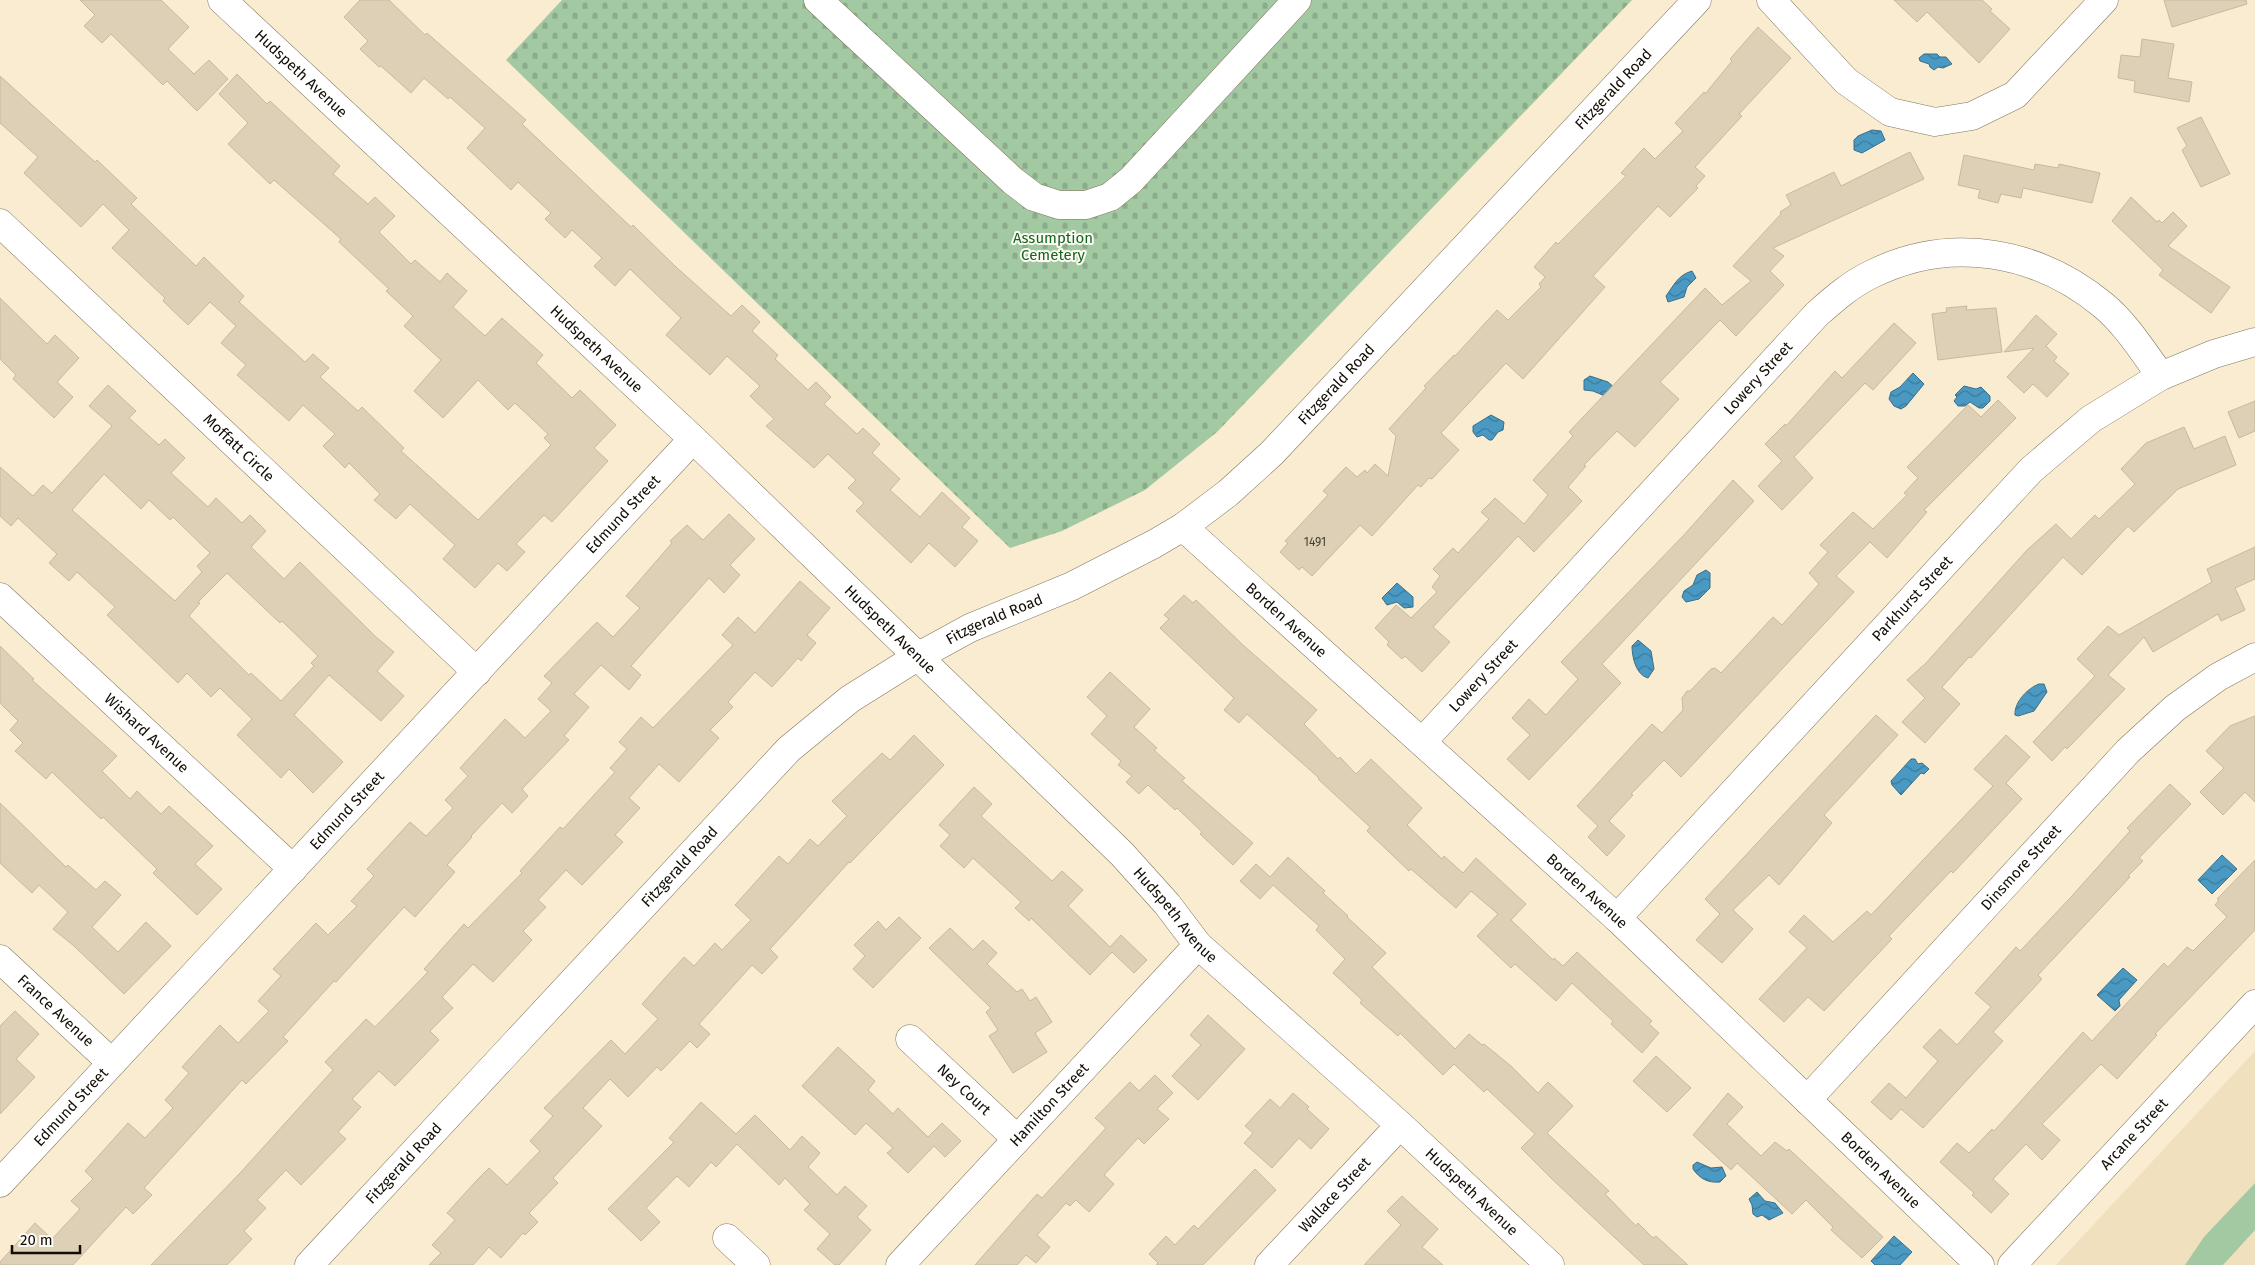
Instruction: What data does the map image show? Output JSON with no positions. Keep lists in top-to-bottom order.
{
  "streets": {
    "street": [
      "Hudspeth Avenue",
      "Fitzgerald Road",
      "Lowery Street",
      "Moffatt Circle",
      "Edmund Street",
      "Parkhurst Street",
      "Borden Avenue",
      "Wishard Avenue",
      "Dinsmore Street",
      "France Avenue",
      "Ney Court",
      "Hamilton Street",
      "Arcane Street",
      "Wallace Street"
    ]
  },
  "crossings": [
    ["Hudspeth Avenue", "Fitzgerald Road"],
    ["Hudspeth Avenue", "Edmund Street"],
    ["Hudspeth Avenue", "Hamilton Street"],
    ["Hudspeth Avenue", "Wallace Street"],
    ["Fitzgerald Road", "Borden Avenue"],
    ["Lowery Street", "Parkhurst Street"],
    ["Lowery Street", "Borden Avenue"],
    ["Moffatt Circle", "Edmund Street"],
    ["Edmund Street", "Wishard Avenue"],
    ["Edmund Street", "France Avenue"],
    ["Parkhurst Street", "Borden Avenue"],
    ["Borden Avenue", "Dinsmore Street"],
    ["Ney Court", "Hamilton Street"]
  ],
  "parks": ["Assumption Cemetery"],
  "house_numbers": ["1491"],
  "scale_bar": "20 m"
}
